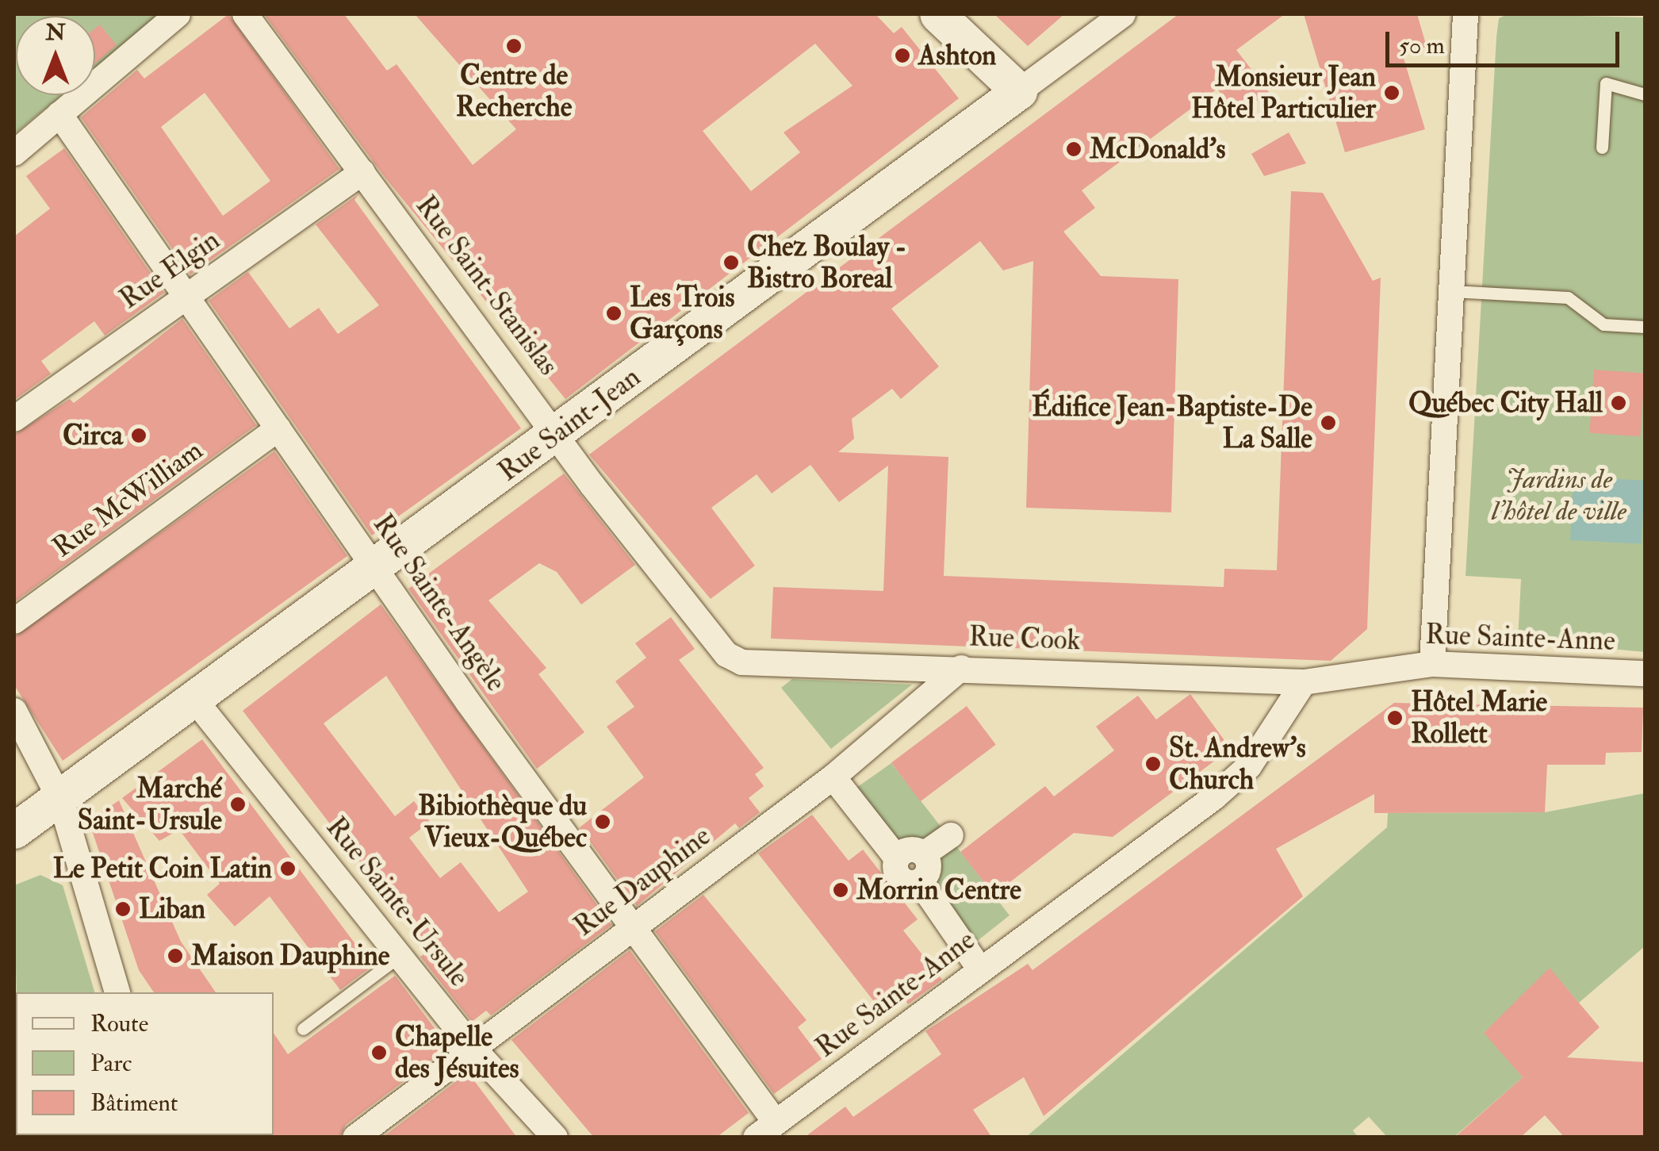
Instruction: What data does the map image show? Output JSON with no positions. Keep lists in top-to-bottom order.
{
  "streets": {
    "street": [
      "Rue Elgin",
      "Rue Saint-Stanislas",
      "Rue Saint-Jean",
      "Rue McWilliam",
      "Rue Sainte-Angèle",
      "Rue Sainte-Anne",
      "Rue Cook",
      "Rue Dauphine",
      "Rue Sainte-Ursule"
    ]
  },
  "crossings": [
    ["Rue Elgin", "Rue Saint-Stanislas"],
    ["Rue Elgin", "Rue Sainte-Angèle"],
    ["Rue Saint-Stanislas", "Rue Saint-Jean"],
    ["Rue Saint-Stanislas", "Rue Cook"],
    ["Rue Saint-Jean", "Rue Sainte-Angèle"],
    ["Rue Saint-Jean", "Rue Sainte-Ursule"],
    ["Rue McWilliam", "Rue Sainte-Angèle"],
    ["Rue Sainte-Angèle", "Rue Sainte-Anne"],
    ["Rue Sainte-Angèle", "Rue Dauphine"],
    ["Rue Sainte-Anne", "Rue Cook"],
    ["Rue Cook", "Rue Dauphine"],
    ["Rue Dauphine", "Rue Sainte-Ursule"]
  ],
  "parks": ["Jardins de l'hôtel de ville"],
  "places": [
    "Centre de Recherche",
    "Ashton",
    "Monsieur Jean Hôtel Particulier",
    "McDonald's",
    "Chez Boulay - Bistro Boreal",
    "Les Trois Garçons",
    "Québec City Hall",
    "Édifice Jean-Baptiste-De La Salle",
    "Circa",
    "Hôtel Marie Rollett",
    "St. Andrew's Church",
    "Marché Saint-Ursule",
    "Bibiothèque du Vieux-Québec",
    "Le Petit Coin Latin",
    "Morrin Centre",
    "Liban",
    "Maison Dauphine",
    "Chapelle des Jésuites"
  ],
  "legend": ["Route", "Parc", "Bâtiment"],
  "scale_bar": "50 m",
  "north": "top"
}
